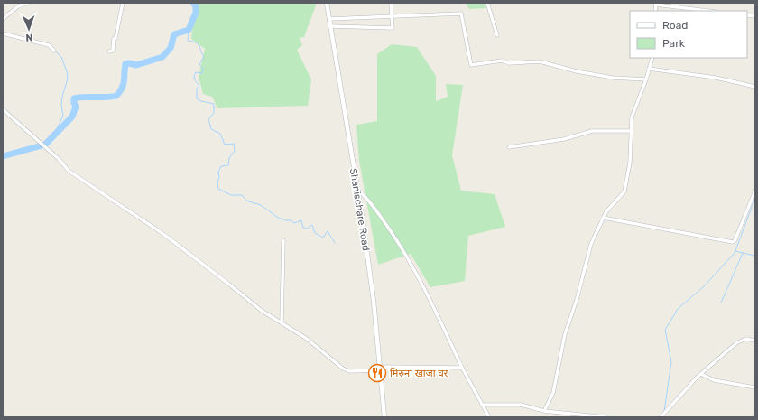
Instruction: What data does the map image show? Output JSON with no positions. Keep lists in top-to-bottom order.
{
  "streets": {
    "street": ["Shanischare Road"]
  },
  "places": {
    "restaurant": ["मिरुना खाजा घर"]
  },
  "legend": ["Road", "Park"],
  "north": "bottom"
}
